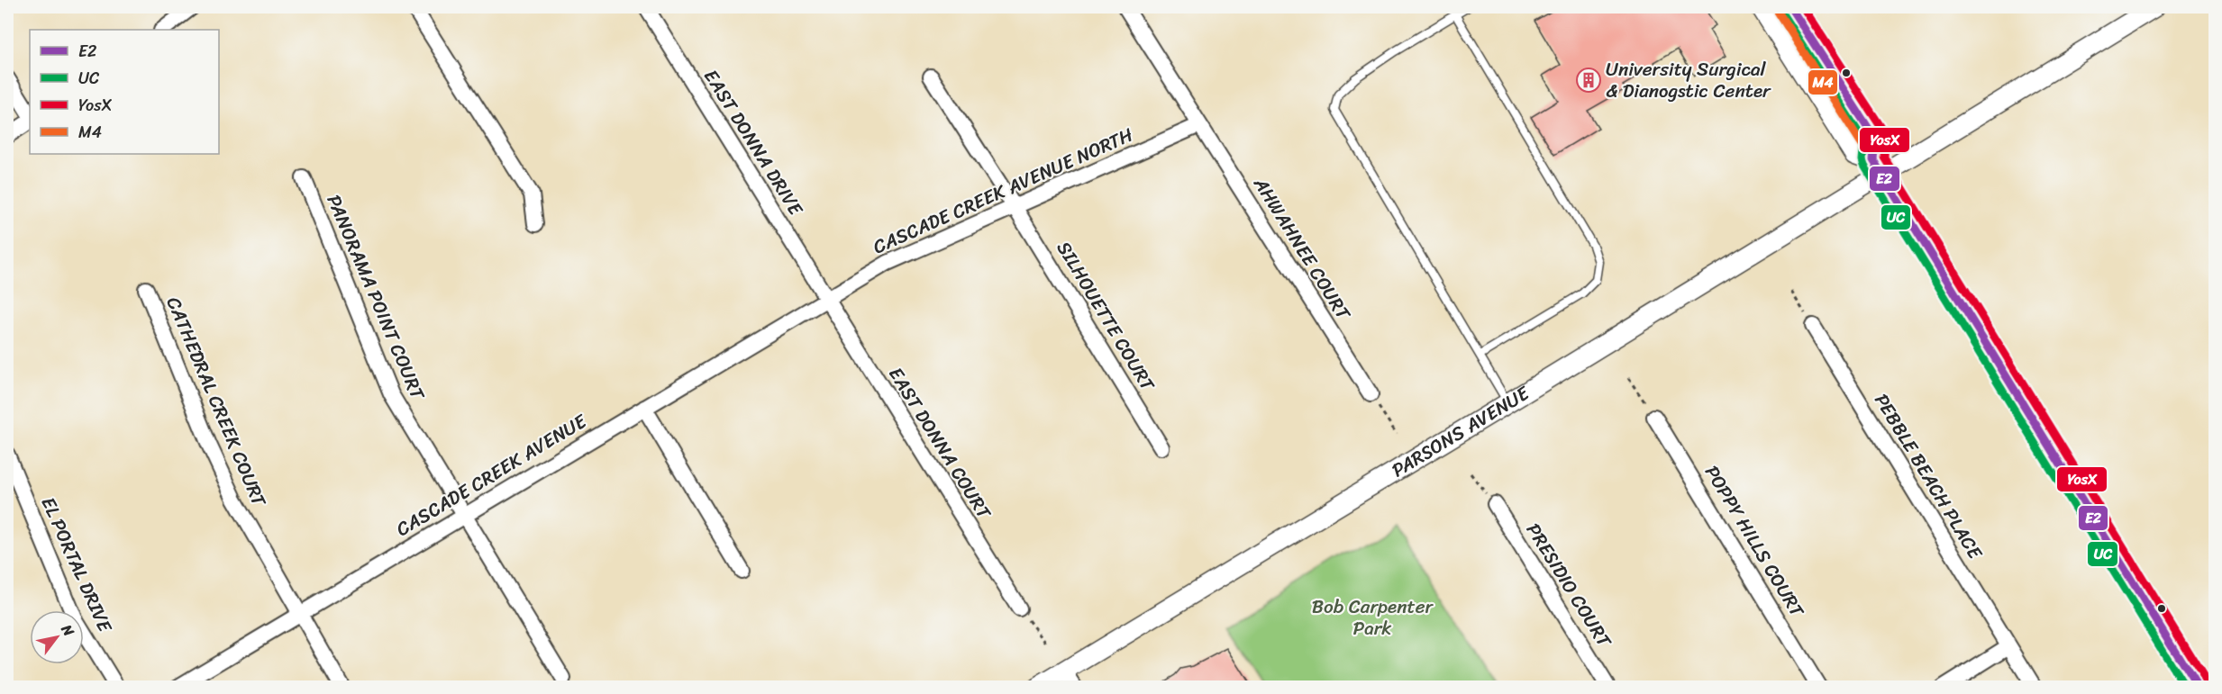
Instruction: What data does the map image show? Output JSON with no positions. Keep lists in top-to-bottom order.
{
  "streets": {
    "street": [
      "EAST DONNA DRIVE",
      "CASCADE CREEK AVENUE NORTH",
      "AHWAHNEE COURT",
      "PANORAMA POINT COURT",
      "SILHOUETTE COURT",
      "CATHEDRAL CREEK COURT",
      "PARSONS AVENUE",
      "EAST DONNA COURT",
      "CASCADE CREEK AVENUE",
      "PEBBLE BEACH PLACE",
      "POPPY HILLS COURT",
      "EL PORTAL DRIVE",
      "PRESIDIO COURT"
    ]
  },
  "crossings": [
    ["EAST DONNA DRIVE", "CASCADE CREEK AVENUE NORTH"],
    ["EAST DONNA DRIVE", "EAST DONNA COURT"],
    ["EAST DONNA DRIVE", "CASCADE CREEK AVENUE"],
    ["CASCADE CREEK AVENUE NORTH", "AHWAHNEE COURT"],
    ["CASCADE CREEK AVENUE NORTH", "SILHOUETTE COURT"],
    ["CASCADE CREEK AVENUE NORTH", "EAST DONNA COURT"],
    ["CASCADE CREEK AVENUE NORTH", "CASCADE CREEK AVENUE"],
    ["PANORAMA POINT COURT", "CASCADE CREEK AVENUE"],
    ["CATHEDRAL CREEK COURT", "CASCADE CREEK AVENUE"],
    ["EAST DONNA COURT", "CASCADE CREEK AVENUE"]
  ],
  "parks": ["Bob Carpenter Park"],
  "places": {
    "building": ["University Surgical & Dianogstic Center"]
  },
  "lines": [
    "transit line E2",
    "transit line YosX",
    "transit line M4",
    "transit line UC"
  ],
  "legend": [
    "E2",
    "UC",
    "YosX",
    "M4"
  ],
  "north": "top right"
}
